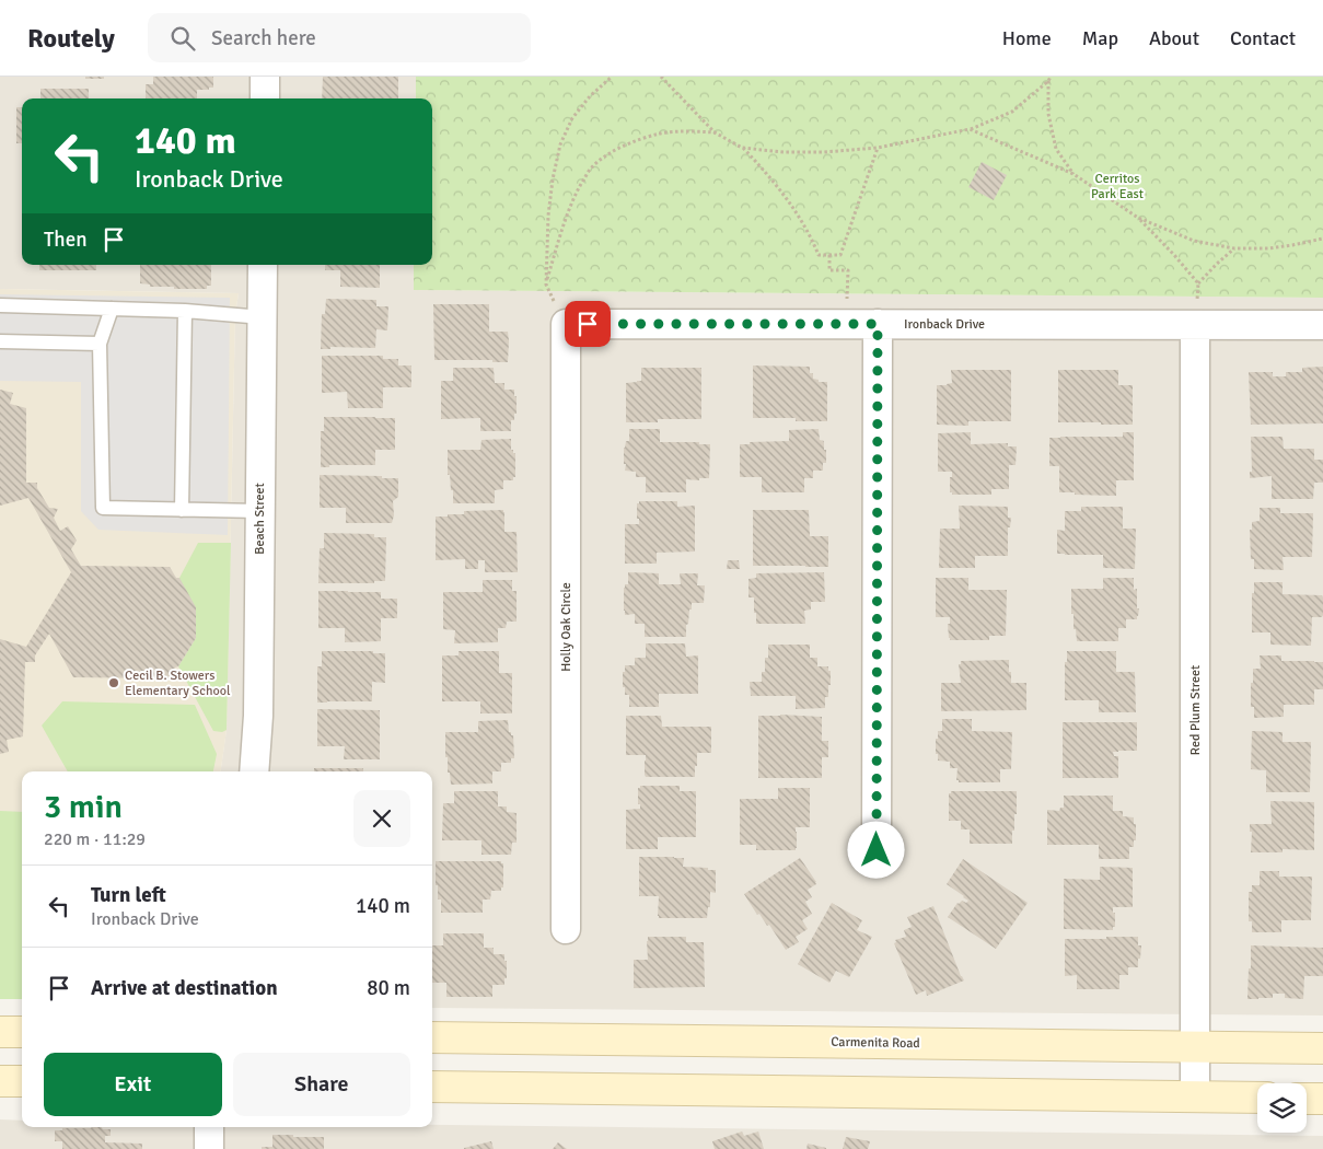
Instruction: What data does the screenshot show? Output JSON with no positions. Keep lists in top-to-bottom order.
{
  "streets": {
    "main road": ["Carmenita Road"],
    "street": [
      "Ironback Drive",
      "Beach Street",
      "Holly Oak Circle",
      "Red Plum Street"
    ]
  },
  "crossings": [
    ["Ironback Drive", "Holly Oak Circle"],
    ["Ironback Drive", "Red Plum Street"],
    ["Red Plum Street", "Carmenita Road"]
  ],
  "parks": ["Cerritos Park East"],
  "places": ["Cecil B. Stowers Elementary School"],
  "page": {
    "header": "Routely",
    "search": "Search here",
    "nav": [
      "Home",
      "Map",
      "About",
      "Contact"
    ],
    "turn": ["140 m", "Ironback Drive"],
    "then": "Then",
    "heading": ["3 min", "220 m · 11:29"],
    "list": [
      {
        "name": "Turn left",
        "note": "Ironback Drive",
        "value": "140 m"
      },
      {
        "name": "Arrive at destination",
        "value": "80 m"
      }
    ],
    "buttons": ["Exit", "Share"]
  }
}
